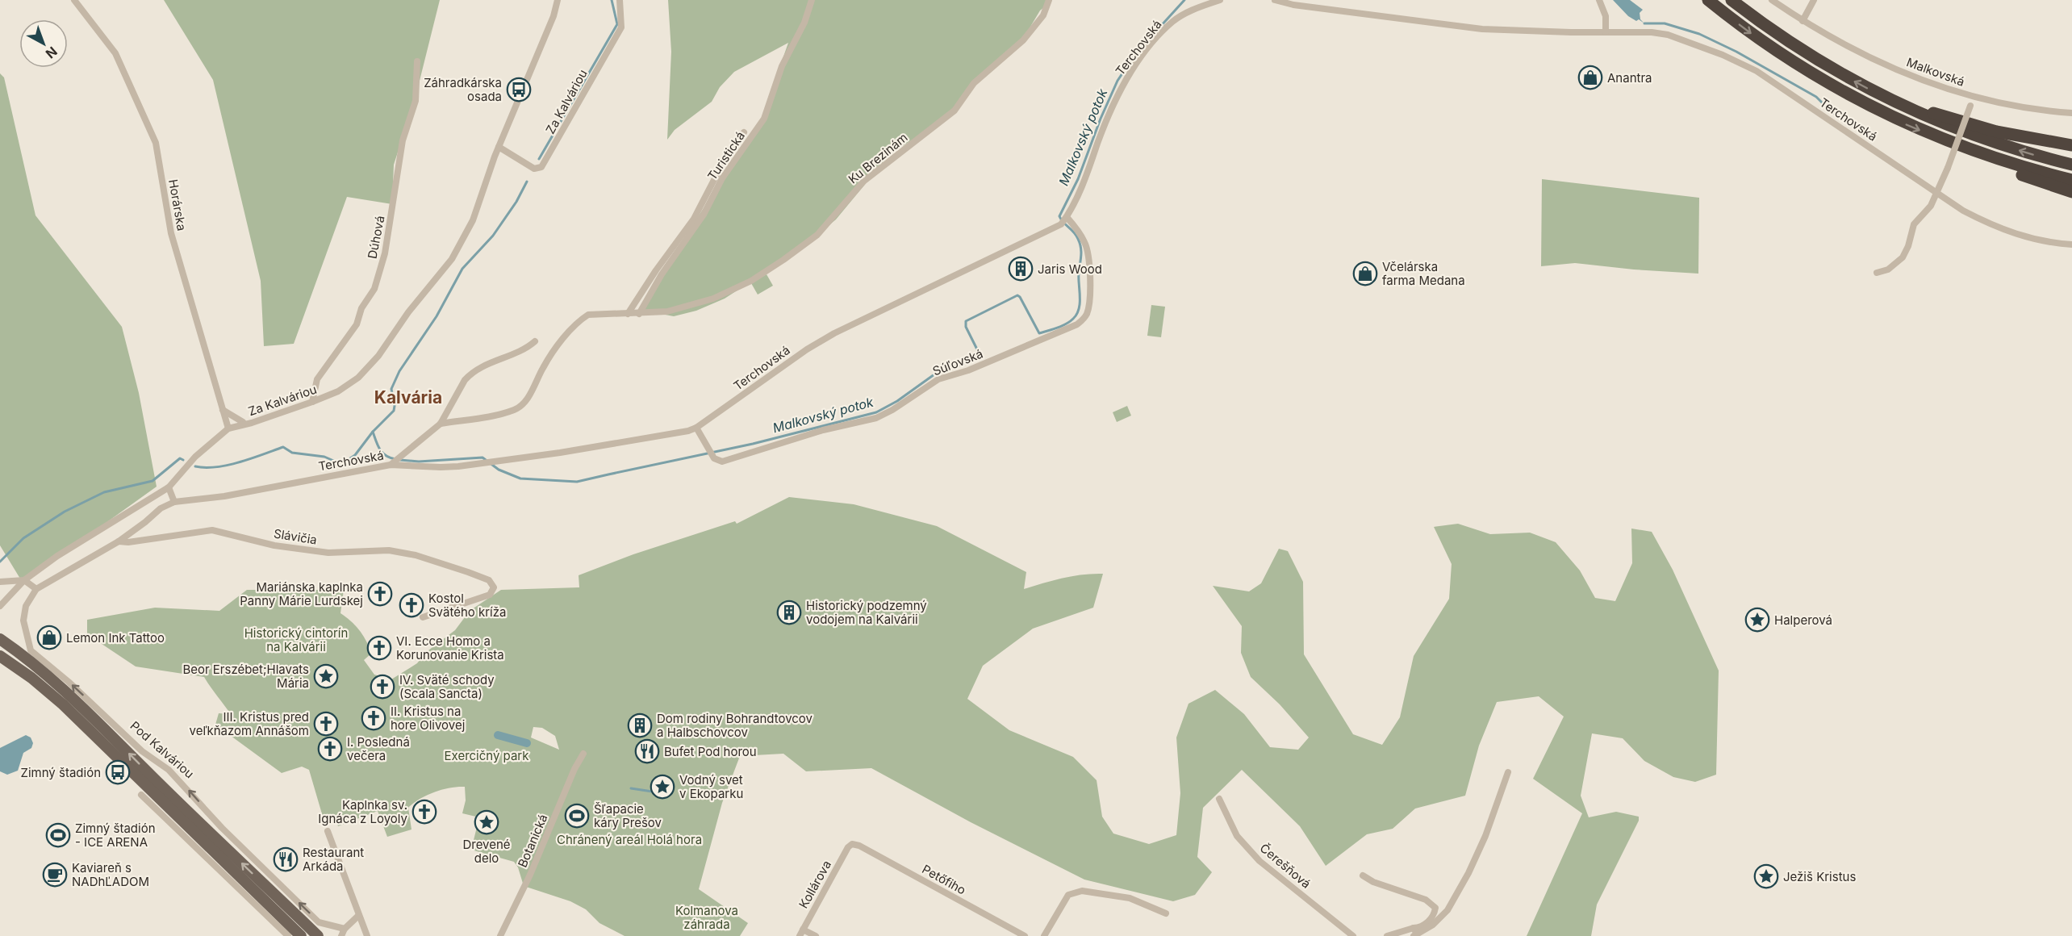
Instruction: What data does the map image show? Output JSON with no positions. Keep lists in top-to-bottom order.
{
  "streets": {
    "main road": ["Pod Kalváriou"],
    "street": [
      "Terchovská",
      "Malkovská",
      "Za Kalváriou",
      "Turistická",
      "Ku Brezinám",
      "Horárska",
      "Dúhová",
      "Súľovská",
      "Slávičia",
      "Botanická",
      "Čerešňová",
      "Petőfiho",
      "Kollárova"
    ]
  },
  "crossings": [
    ["Terchovská", "Súľovská"],
    ["Terchovská", "Slávičia"],
    ["Za Kalváriou", "Horárska"],
    ["Za Kalváriou", "Dúhová"],
    ["Turistická", "Ku Brezinám"],
    ["Slávičia", "Pod Kalváriou"],
    ["Petőfiho", "Kollárova"]
  ],
  "districts": ["Kalvária"],
  "water": ["Malkovský potok"],
  "parks": [
    "Historický cintorín na Kalvárii",
    "Exercičný park",
    "Chránený areál Holá hora",
    "Kolmanova záhrada"
  ],
  "places": {
    "shop": ["Anantra", "Včelárska farma Medana", "Lemon Ink Tattoo"],
    "bus stop": ["Záhradkárska osada", "Zimný štadión"],
    "building": ["Jaris Wood", "Historický podzemný vodojem na Kalvárii", "Dom rodiny Bohrandtovcov a Halbschovcov"],
    "church": [
      "Mariánska kaplnka Panny Márie Lurdskej",
      "Kostol Svätého kríža",
      "VI. Ecce Homo a Korunovanie Krista",
      "IV. Sväté schody (Scala Sancta)",
      "II. Kristus na hore Olivovej",
      "III. Kristus pred veľkňazom Annášom",
      "I. Posledná večera",
      "Kaplnka sv. Ignáca z Loyoly"
    ],
    "place": [
      "Halperová",
      "Beor Erszébet;Hlavats Mária",
      "Vodný svet v Ekoparku",
      "Drevené delo",
      "Ježiš Kristus"
    ],
    "restaurant": ["Bufet Pod horou", "Restaurant Arkáda"],
    "sports": ["Šľapacie káry Prešov", "Zimný štadión - ICE ARENA"],
    "cafe": ["Kaviareň s NADhĽADOM"]
  },
  "north": "bottom right"
}
